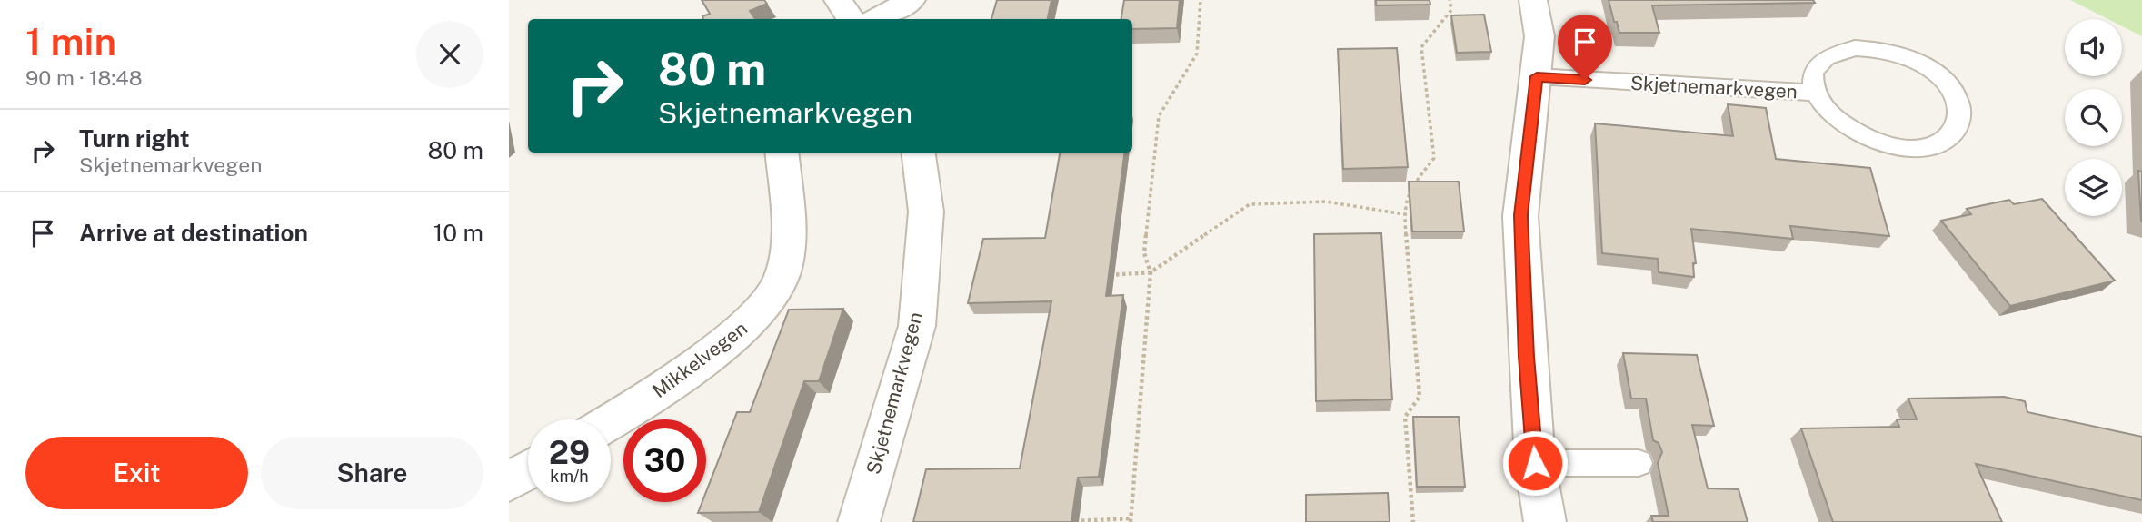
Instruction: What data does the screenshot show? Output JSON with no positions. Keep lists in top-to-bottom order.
{
  "streets": {
    "street": ["Skjetnemarkvegen", "Mikkelvegen"]
  },
  "page": {
    "heading": ["1 min", "90 m · 18:48"],
    "turn": ["80 m", "Skjetnemarkvegen"],
    "list": [
      {
        "name": "Turn right",
        "note": "Skjetnemarkvegen",
        "value": "80 m"
      },
      {
        "name": "Arrive at destination",
        "value": "10 m"
      }
    ],
    "speed": "29 km/h",
    "limit": "30",
    "buttons": ["Exit", "Share"]
  }
}
